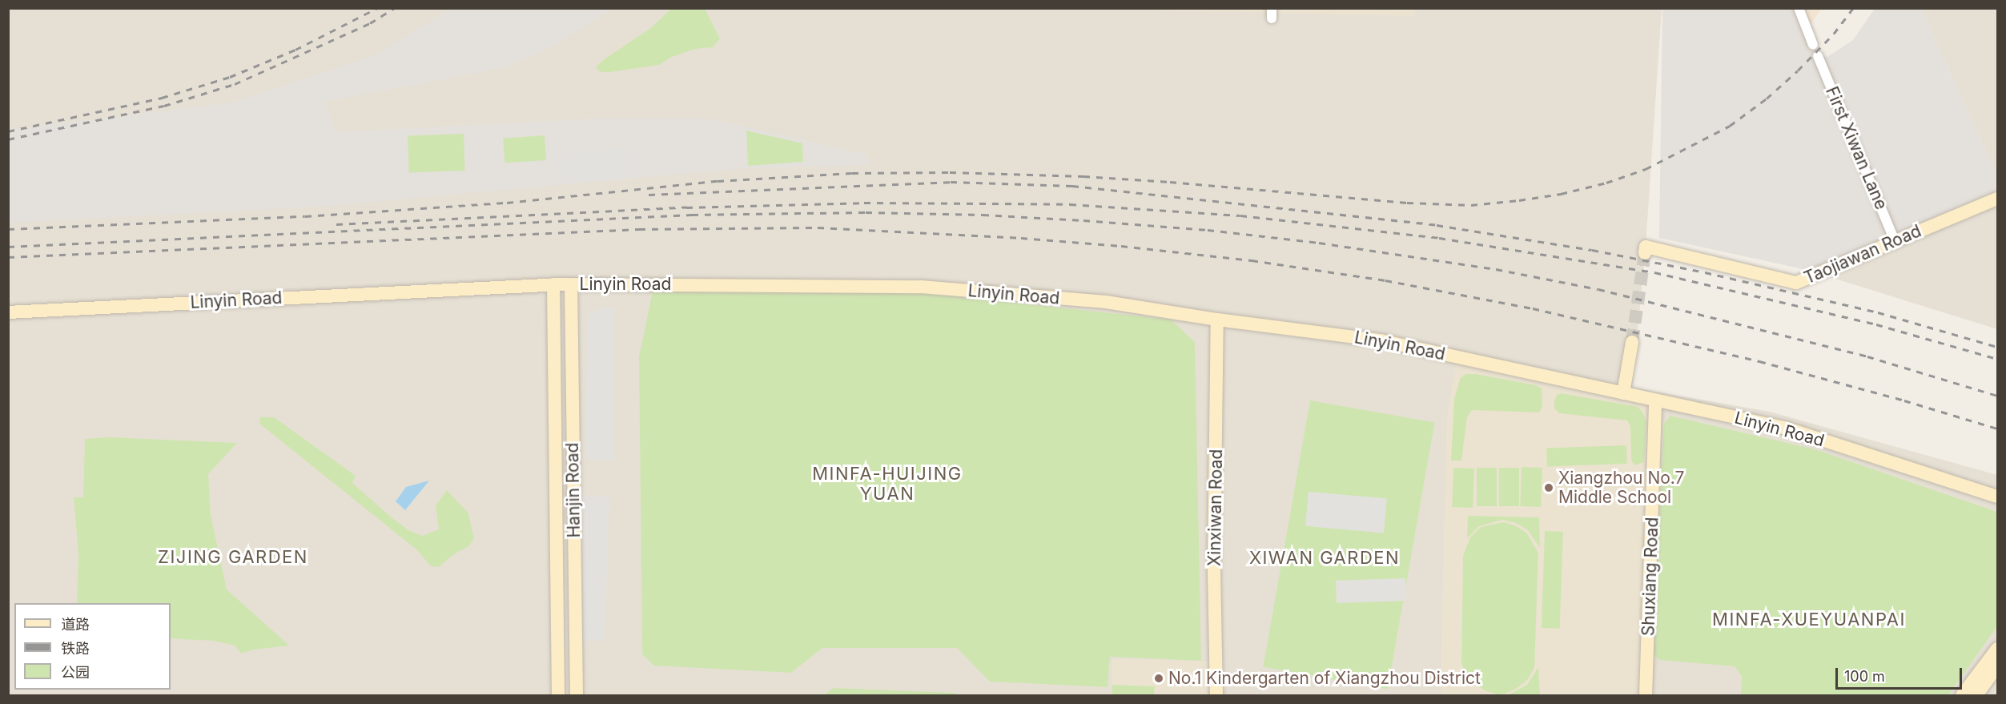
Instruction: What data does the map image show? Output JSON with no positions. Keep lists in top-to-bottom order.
{
  "streets": {
    "street": [
      "First Xiwan Lane",
      "Taojiawan Road",
      "Linyin Road",
      "Hanjin Road",
      "Xinxiwan Road",
      "Shuxiang Road"
    ]
  },
  "crossings": [
    ["First Xiwan Lane", "Taojiawan Road"],
    ["Linyin Road", "Hanjin Road"],
    ["Linyin Road", "Xinxiwan Road"],
    ["Linyin Road", "Shuxiang Road"]
  ],
  "districts": [
    "MINFA-HUIJING YUAN",
    "ZIJING GARDEN",
    "XIWAN GARDEN",
    "MINFA-XUEYUANPAI"
  ],
  "places": ["Xiangzhou No.7 Middle School", "No.1 Kindergarten of Xiangzhou District"],
  "legend": ["道路", "铁路", "公园"],
  "scale_bar": "100 m"
}
